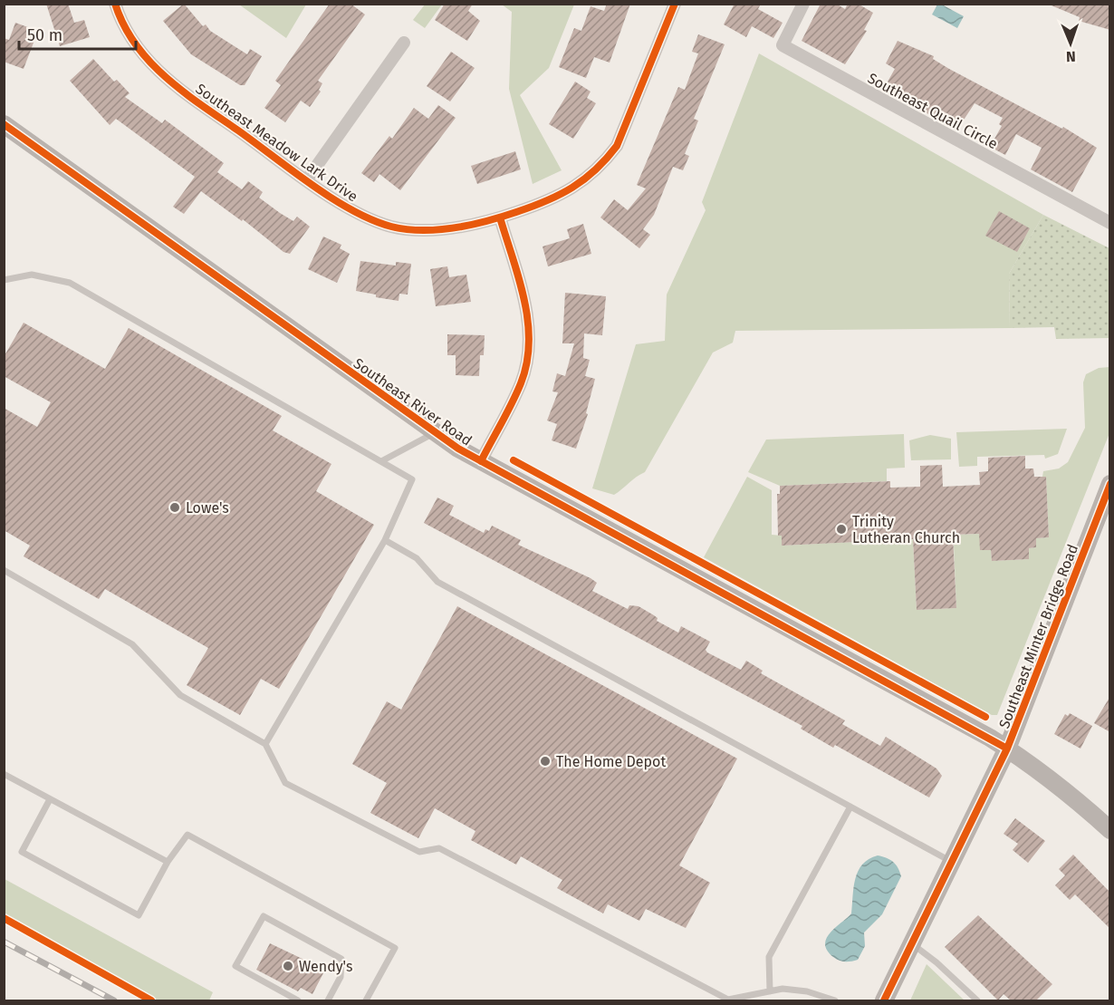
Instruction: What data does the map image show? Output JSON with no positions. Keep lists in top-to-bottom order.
{
  "streets": {
    "main road": ["Southeast River Road", "Southeast Minter Bridge Road"],
    "street": ["Southeast Quail Circle", "Southeast Meadow Lark Drive"]
  },
  "crossings": [
    ["Southeast River Road", "Southeast Minter Bridge Road"]
  ],
  "places": [
    "Lowe's",
    "Trinity Lutheran Church",
    "The Home Depot",
    "Wendy's"
  ],
  "scale_bar": "50 m",
  "north": "bottom"
}
